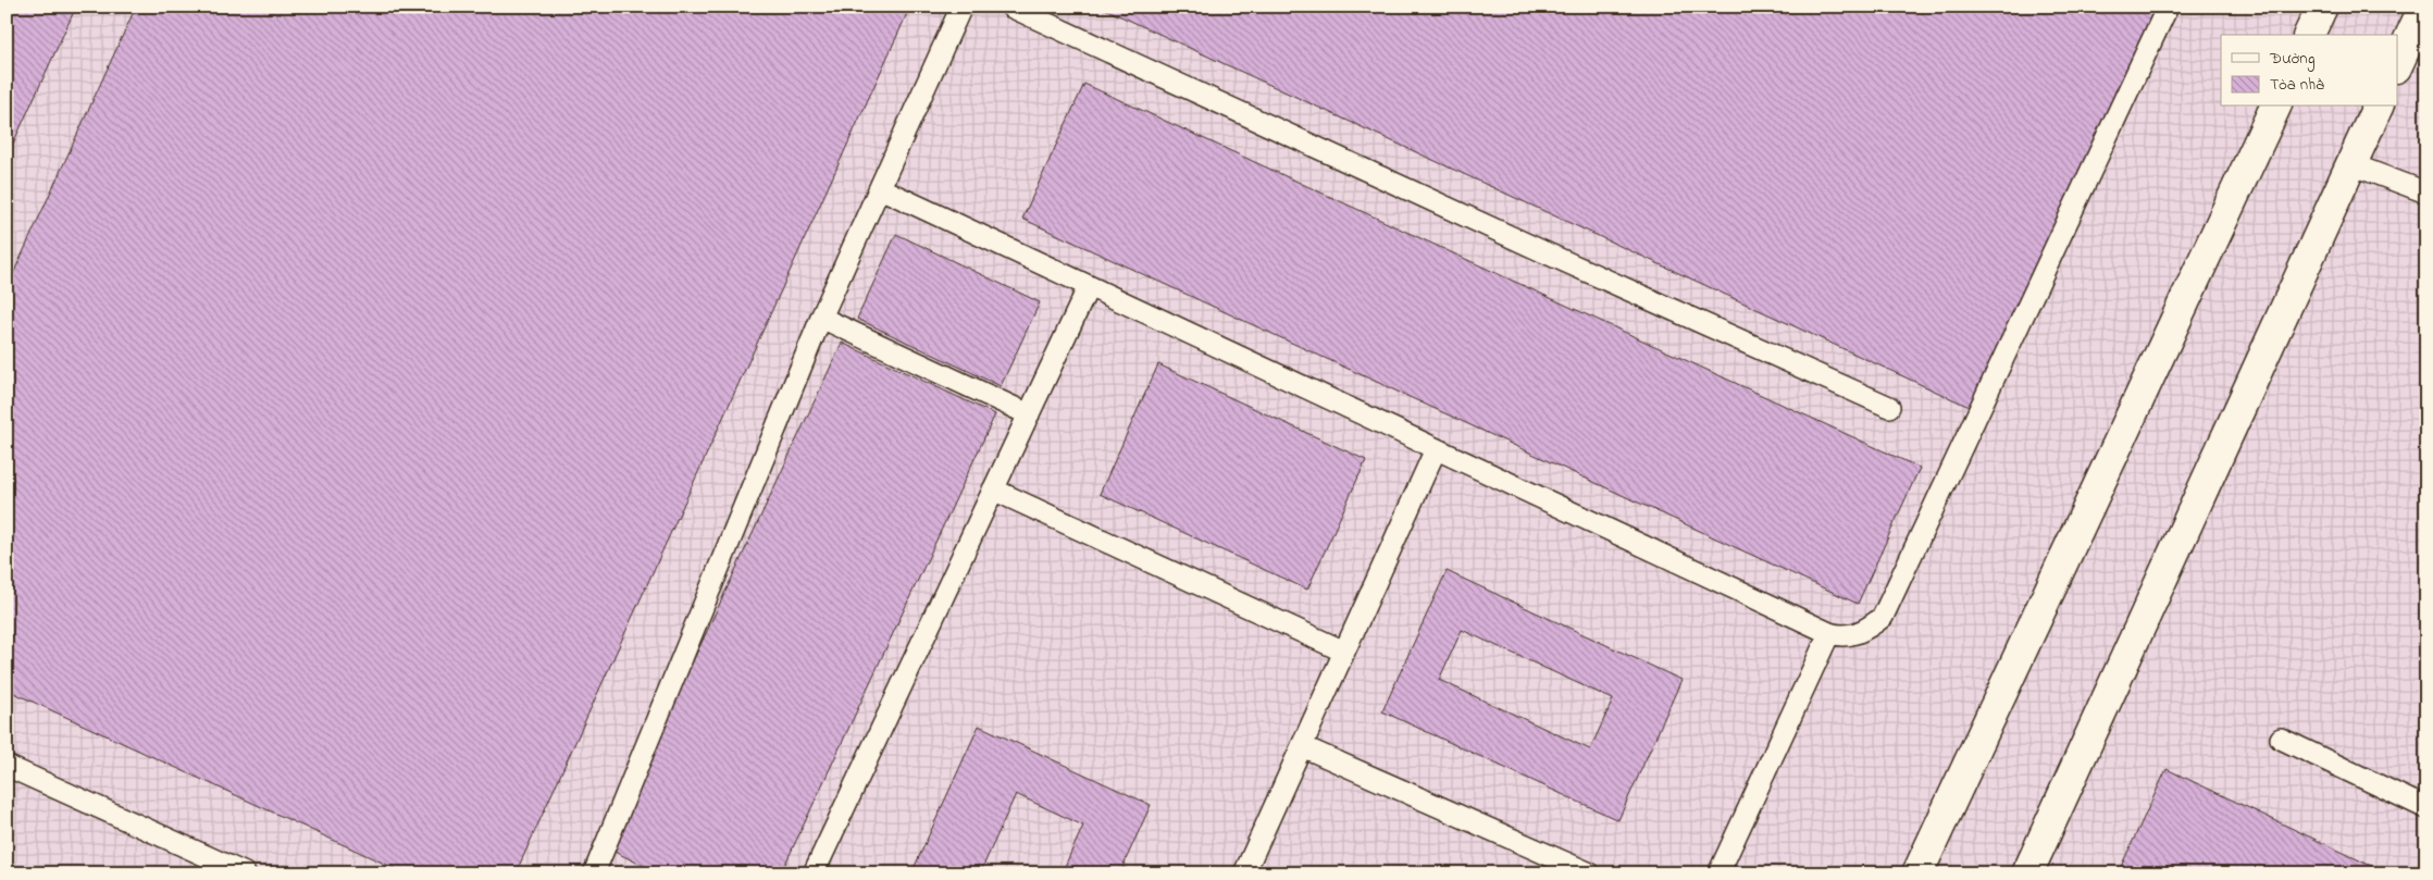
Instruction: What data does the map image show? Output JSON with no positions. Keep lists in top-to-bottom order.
{
  "legend": ["Đường", "Tòa nhà"]
}
